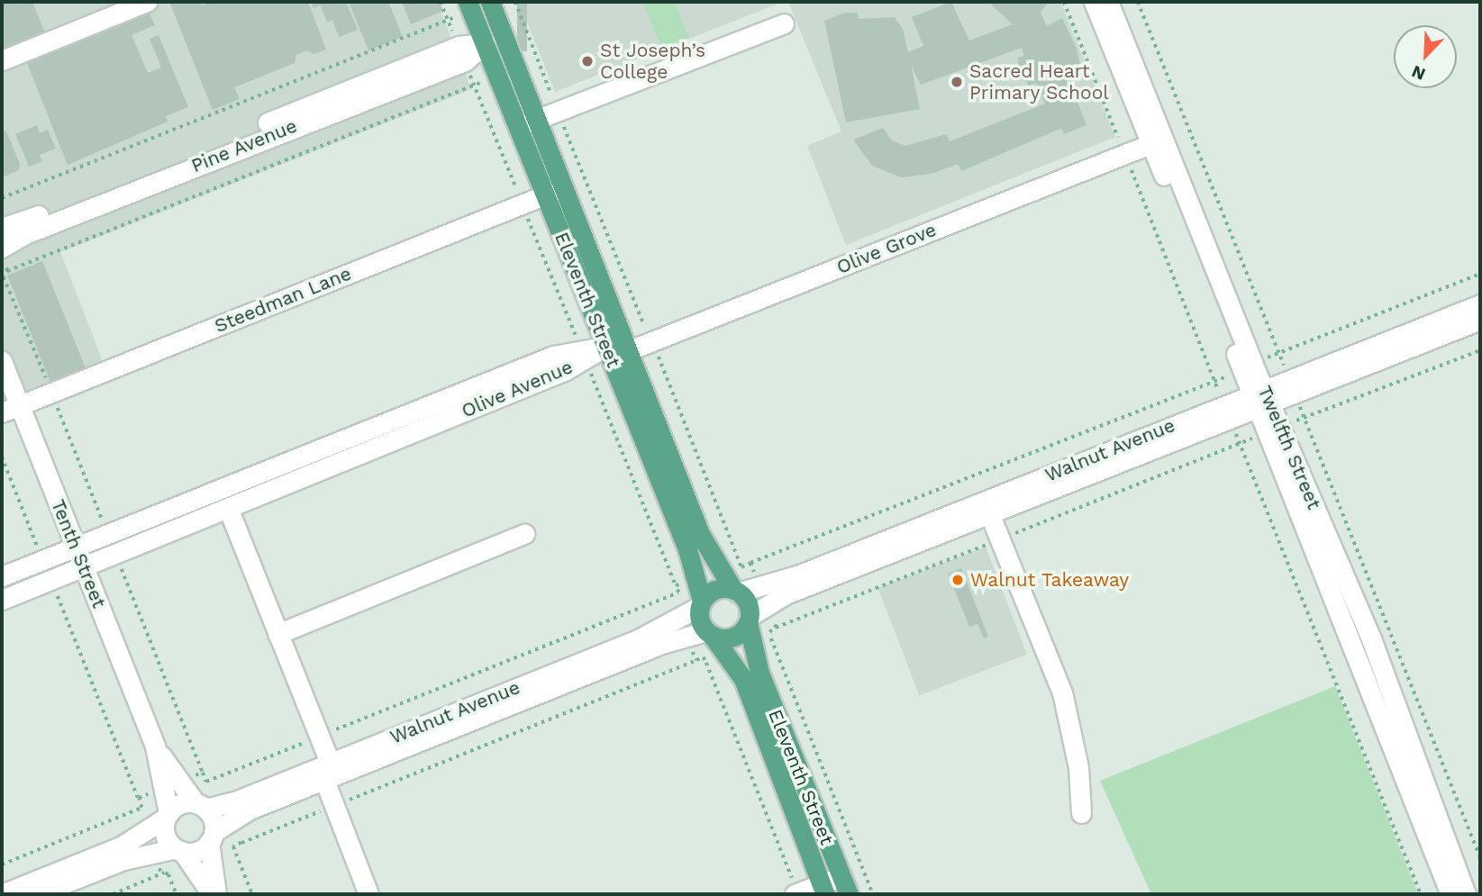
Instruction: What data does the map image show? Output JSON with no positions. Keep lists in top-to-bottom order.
{
  "streets": {
    "main road": ["Pine Avenue", "Eleventh Street"],
    "street": [
      "Olive Grove",
      "Steedman Lane",
      "Olive Avenue",
      "Twelfth Street",
      "Walnut Avenue",
      "Tenth Street"
    ]
  },
  "crossings": [
    ["Pine Avenue", "Eleventh Street"],
    ["Olive Grove", "Eleventh Street"],
    ["Olive Grove", "Olive Avenue"],
    ["Olive Grove", "Twelfth Street"],
    ["Steedman Lane", "Eleventh Street"],
    ["Steedman Lane", "Tenth Street"],
    ["Eleventh Street", "Olive Avenue"],
    ["Eleventh Street", "Walnut Avenue"],
    ["Olive Avenue", "Tenth Street"],
    ["Twelfth Street", "Walnut Avenue"],
    ["Walnut Avenue", "Tenth Street"]
  ],
  "places": ["St Joseph’s College", "Sacred Heart Primary School", "Walnut Takeaway"],
  "north": "bottom left"
}
